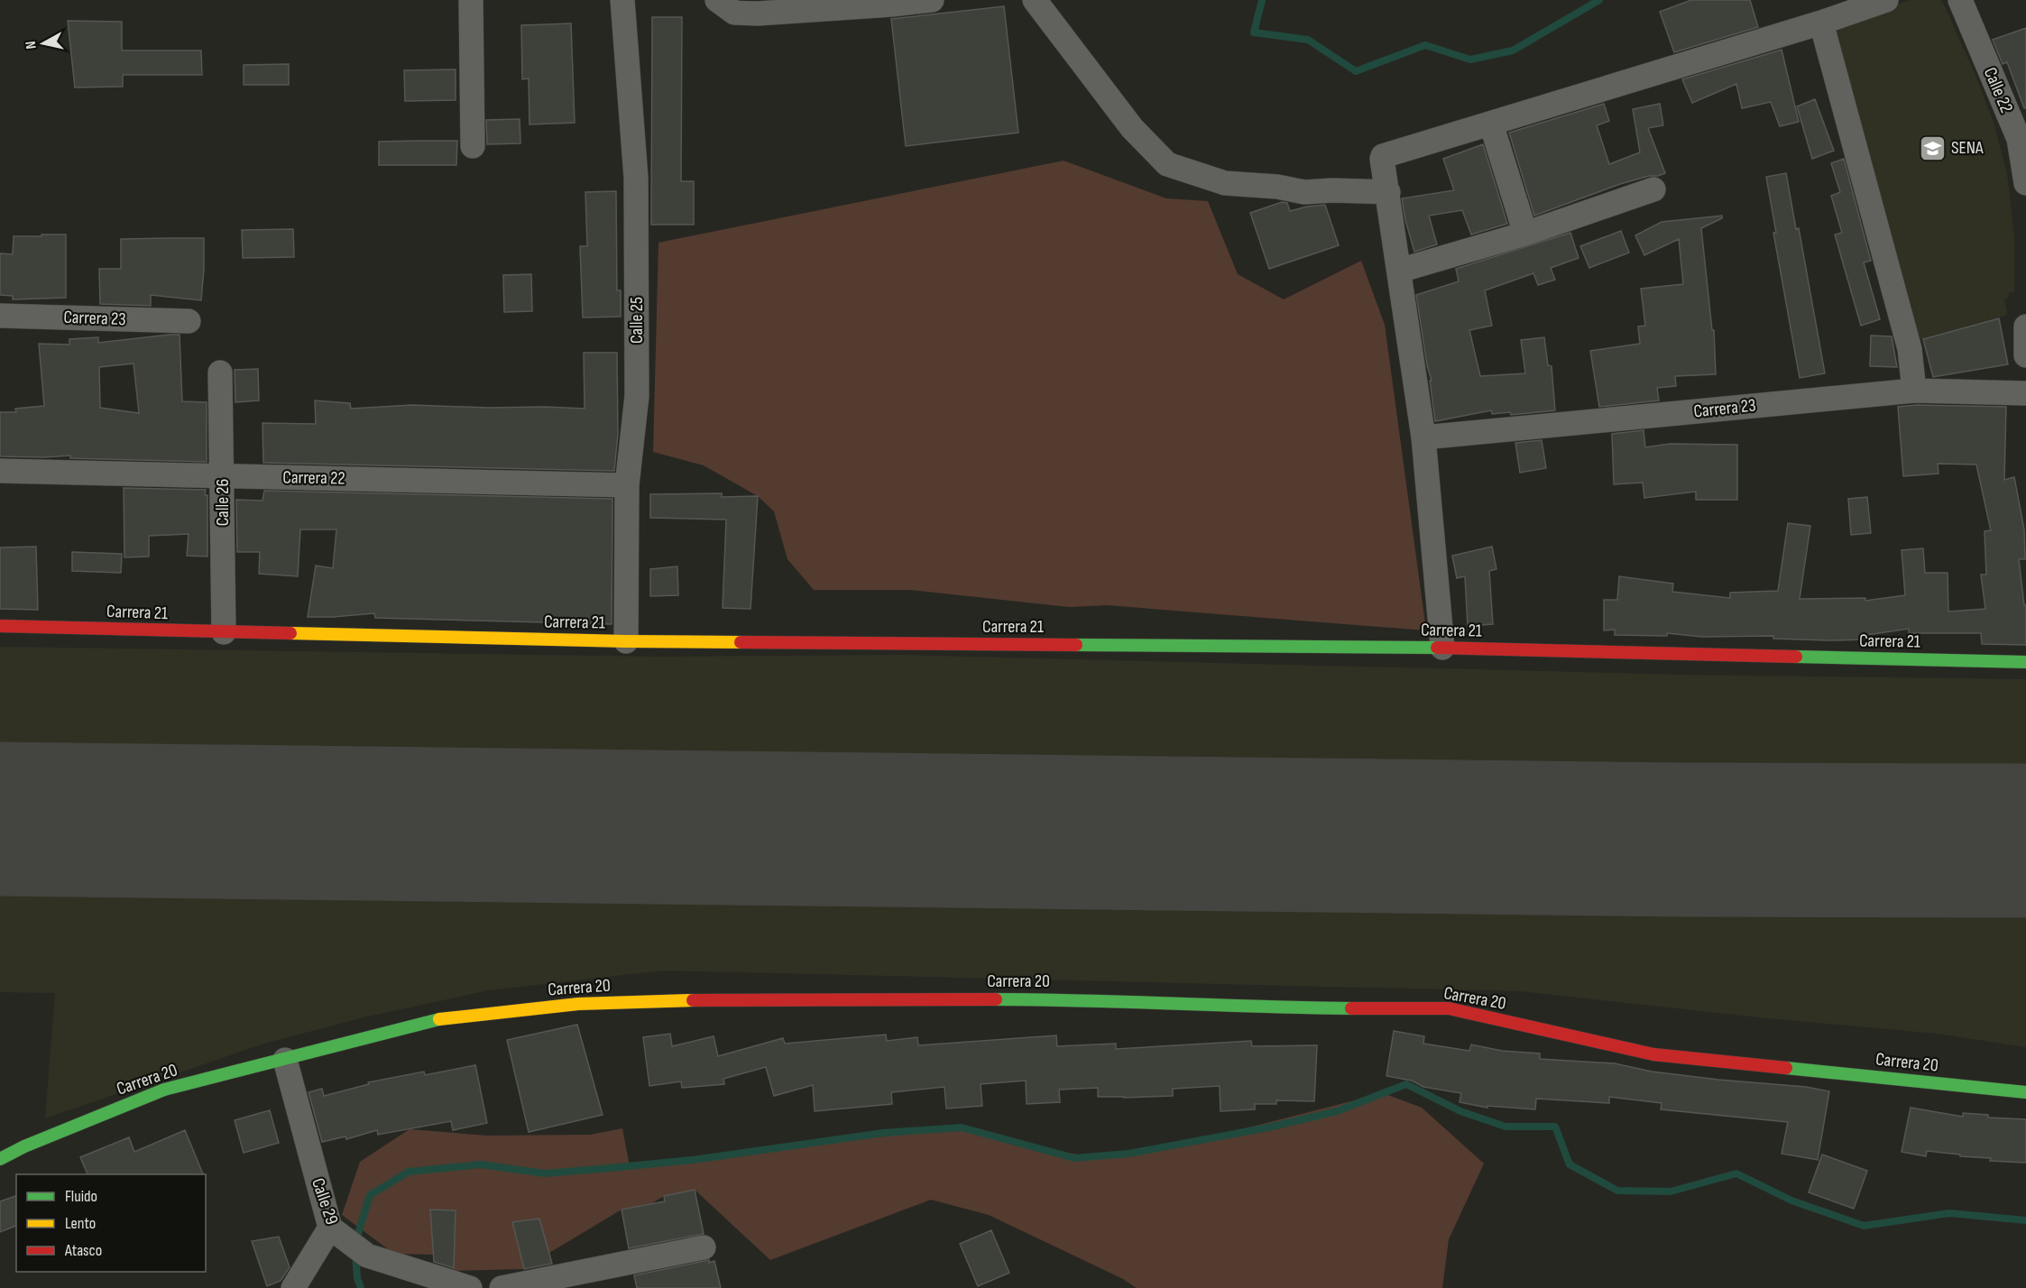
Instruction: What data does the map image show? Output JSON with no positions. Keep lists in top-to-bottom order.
{
  "streets": {
    "main road": ["Carrera 21", "Carrera 20"],
    "street": [
      "Calle 22",
      "Carrera 23",
      "Calle 25",
      "Carrera 22",
      "Calle 26",
      "Calle 29"
    ]
  },
  "crossings": [
    ["Calle 25", "Carrera 22"],
    ["Calle 25", "Carrera 21"],
    ["Carrera 22", "Calle 26"],
    ["Calle 26", "Carrera 21"],
    ["Carrera 20", "Calle 29"]
  ],
  "places": {
    "school or university": ["SENA"]
  },
  "legend": ["Fluido", "Lento", "Atasco"],
  "north": "left"
}
